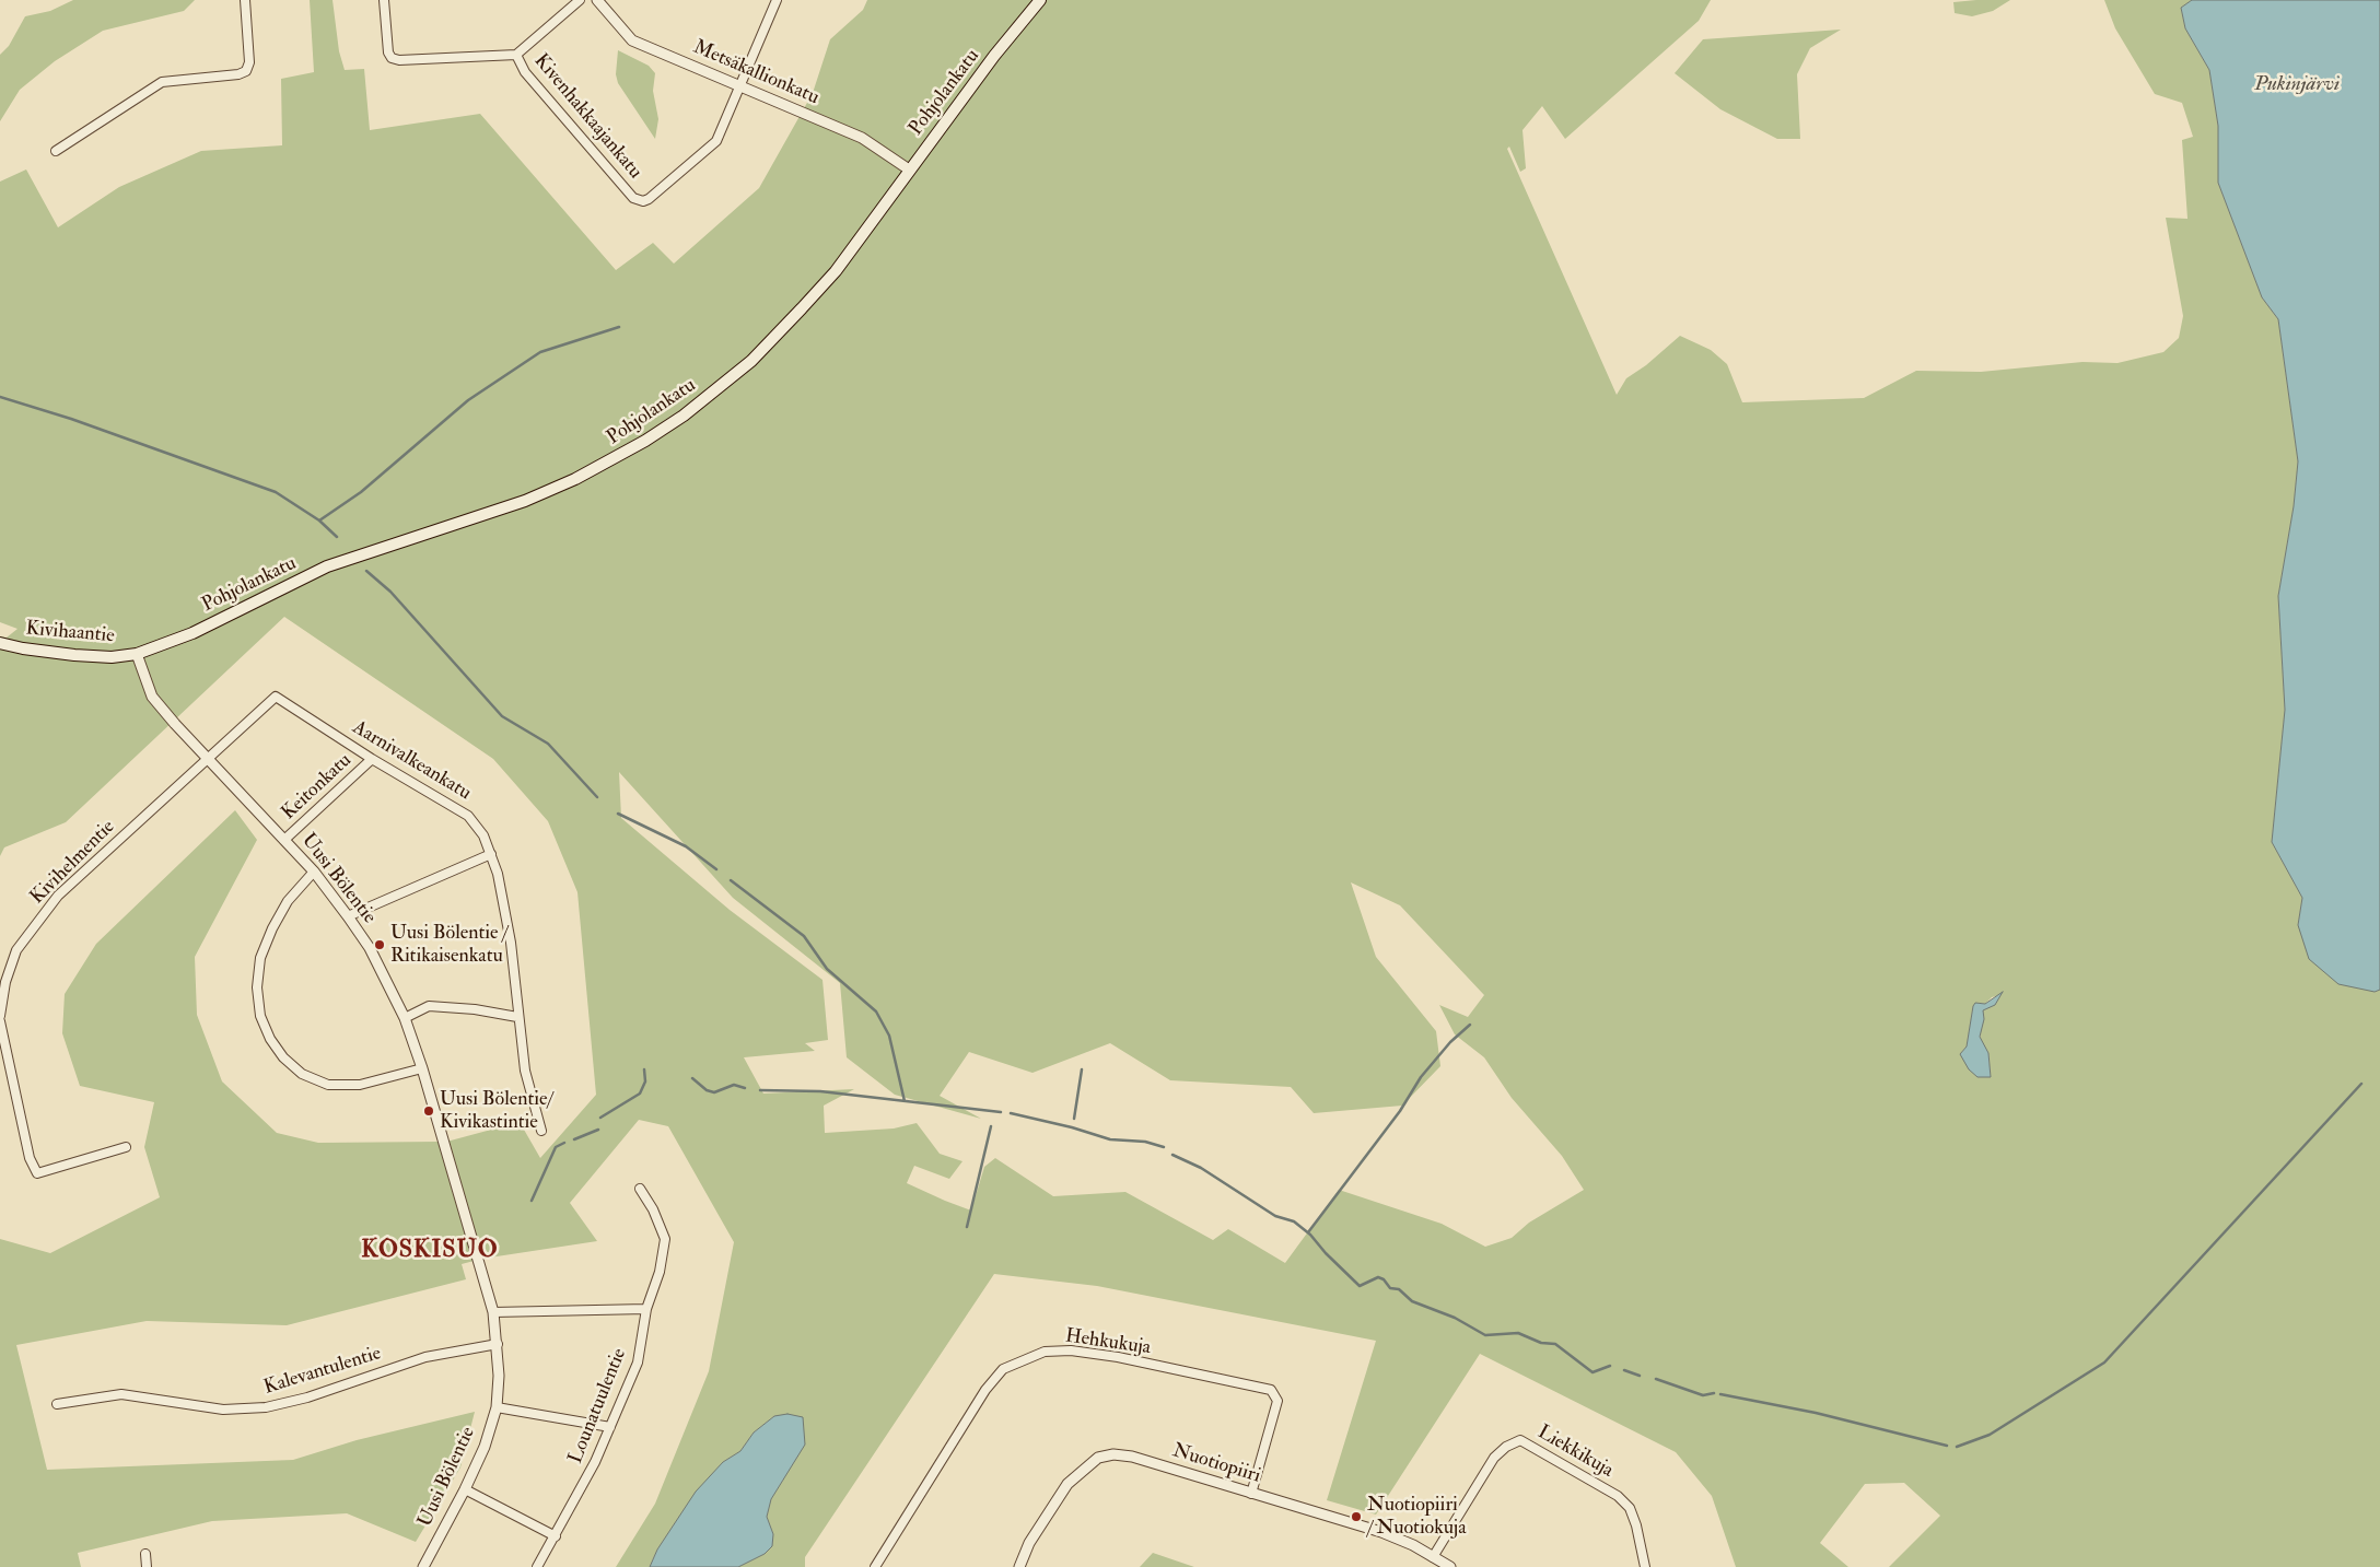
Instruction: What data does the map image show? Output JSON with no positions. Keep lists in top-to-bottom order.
{
  "streets": {
    "main road": ["Pohjolankatu", "Kivihaantie"],
    "street": [
      "Metsäkallionkatu",
      "Kivenhakkaajankatu",
      "Aarnivalkeankatu",
      "Keitonkatu",
      "Kivihelmentie",
      "Uusi Bölentie",
      "Hehkukuja",
      "Kalevantulentie",
      "Lounatuulentie",
      "Liekkikuja",
      "Nuotiopiiri"
    ]
  },
  "crossings": [
    ["Metsäkallionkatu", "Pohjolankatu"],
    ["Metsäkallionkatu", "Kivenhakkaajankatu"],
    ["Pohjolankatu", "Kivihaantie"],
    ["Pohjolankatu", "Uusi Bölentie"],
    ["Kivihaantie", "Uusi Bölentie"],
    ["Aarnivalkeankatu", "Keitonkatu"],
    ["Aarnivalkeankatu", "Kivihelmentie"],
    ["Aarnivalkeankatu", "Uusi Bölentie"],
    ["Keitonkatu", "Uusi Bölentie"],
    ["Kivihelmentie", "Uusi Bölentie"],
    ["Uusi Bölentie", "Kalevantulentie"],
    ["Hehkukuja", "Nuotiopiiri"],
    ["Liekkikuja", "Nuotiopiiri"]
  ],
  "districts": ["KOSKISUO"],
  "water": ["Pukinjärvi"],
  "places": ["Uusi Bölentie / Ritikaisenkatu", "Uusi Bölentie/ Kivikastintie", "Nuotiopiiri / Nuotiokuja"]
}
